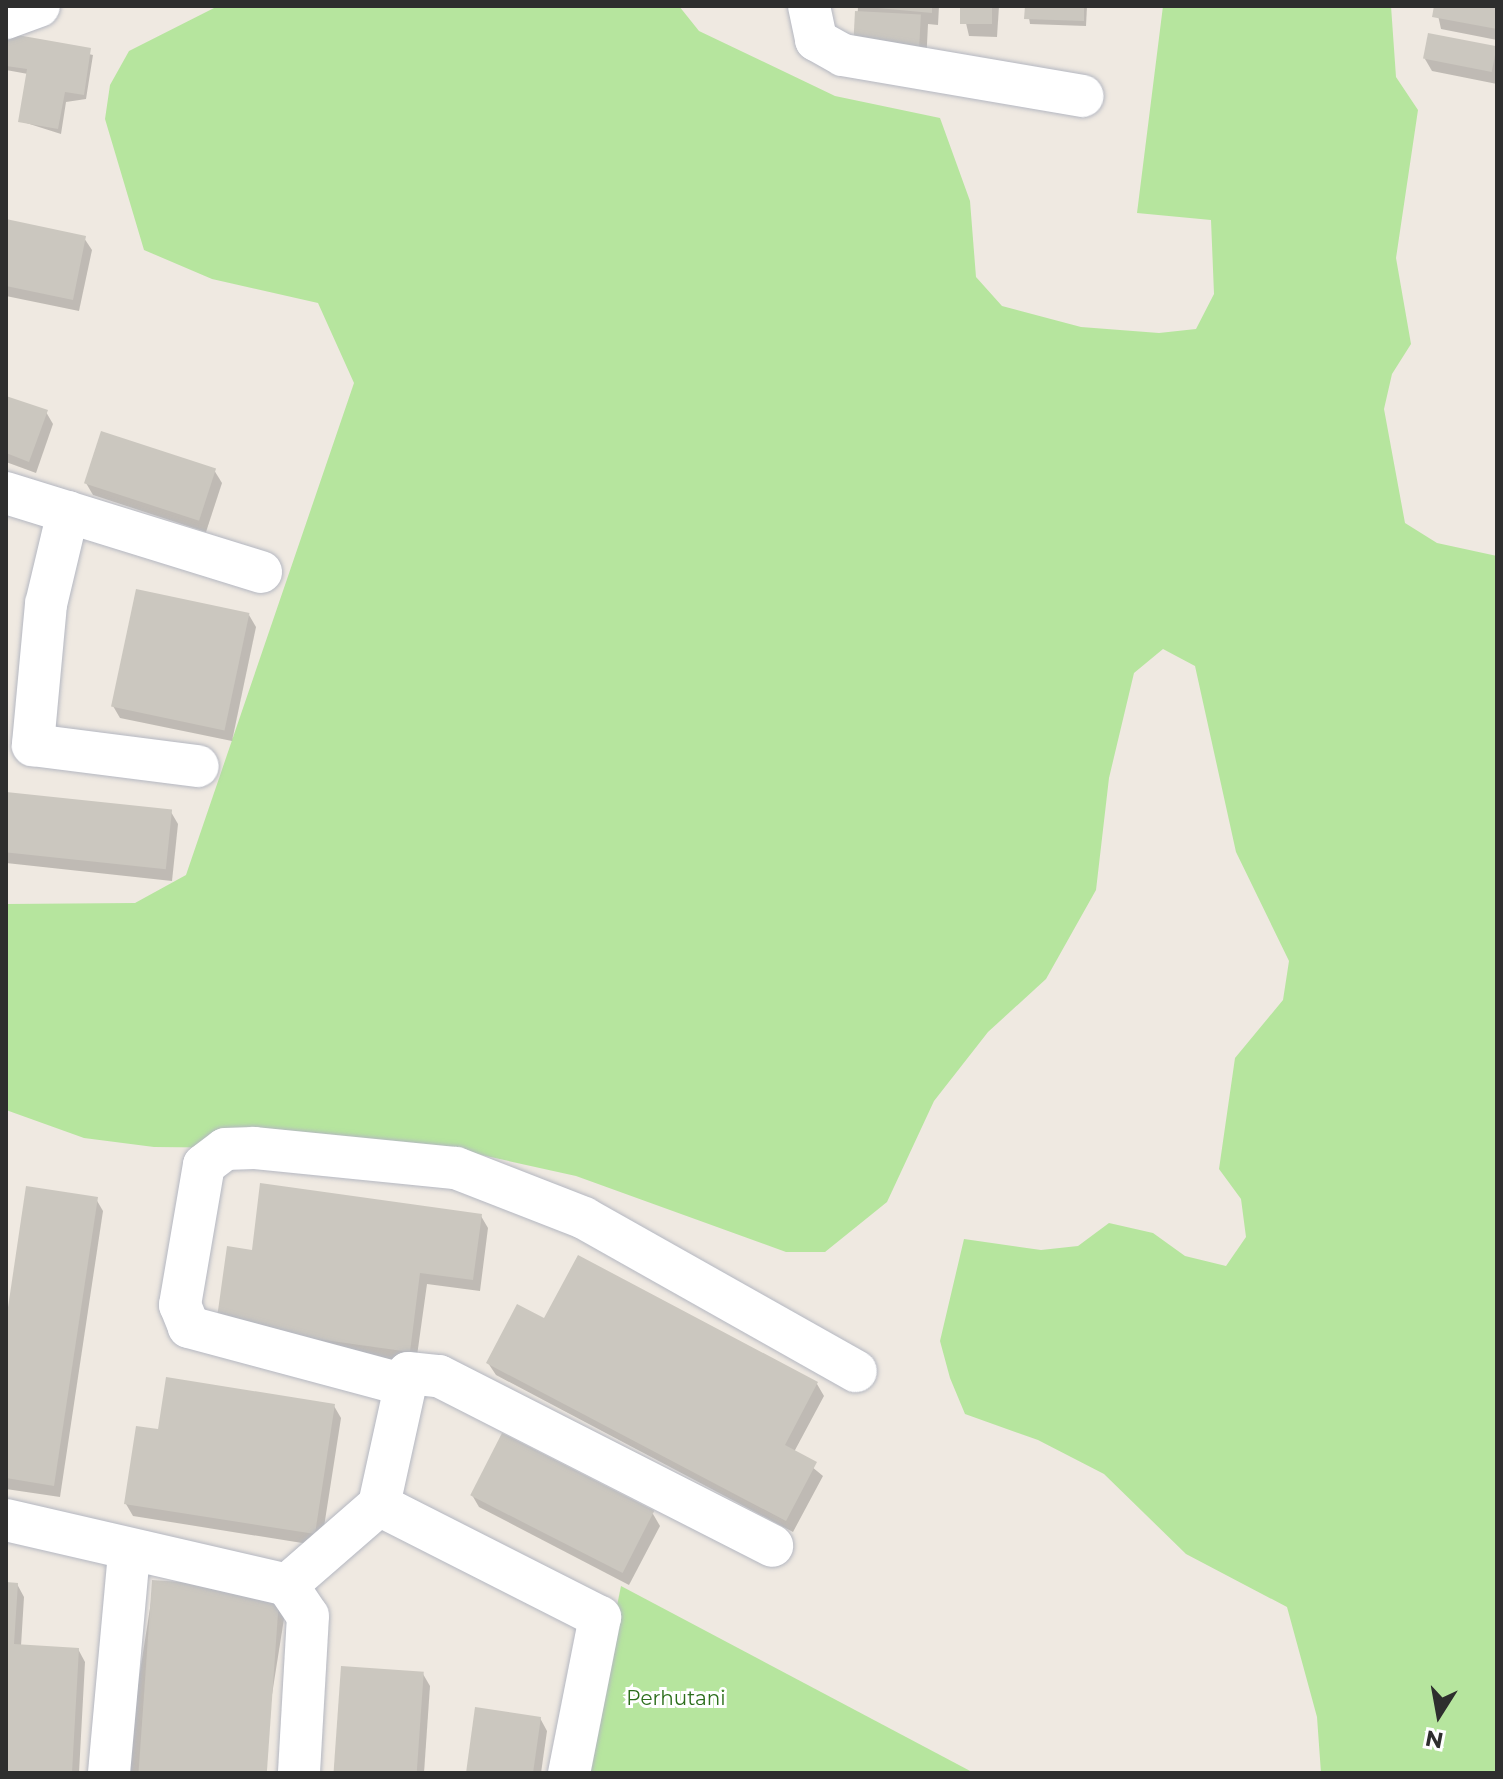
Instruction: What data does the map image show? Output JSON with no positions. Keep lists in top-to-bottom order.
{
  "parks": ["Perhutani"],
  "north": "bottom"
}
